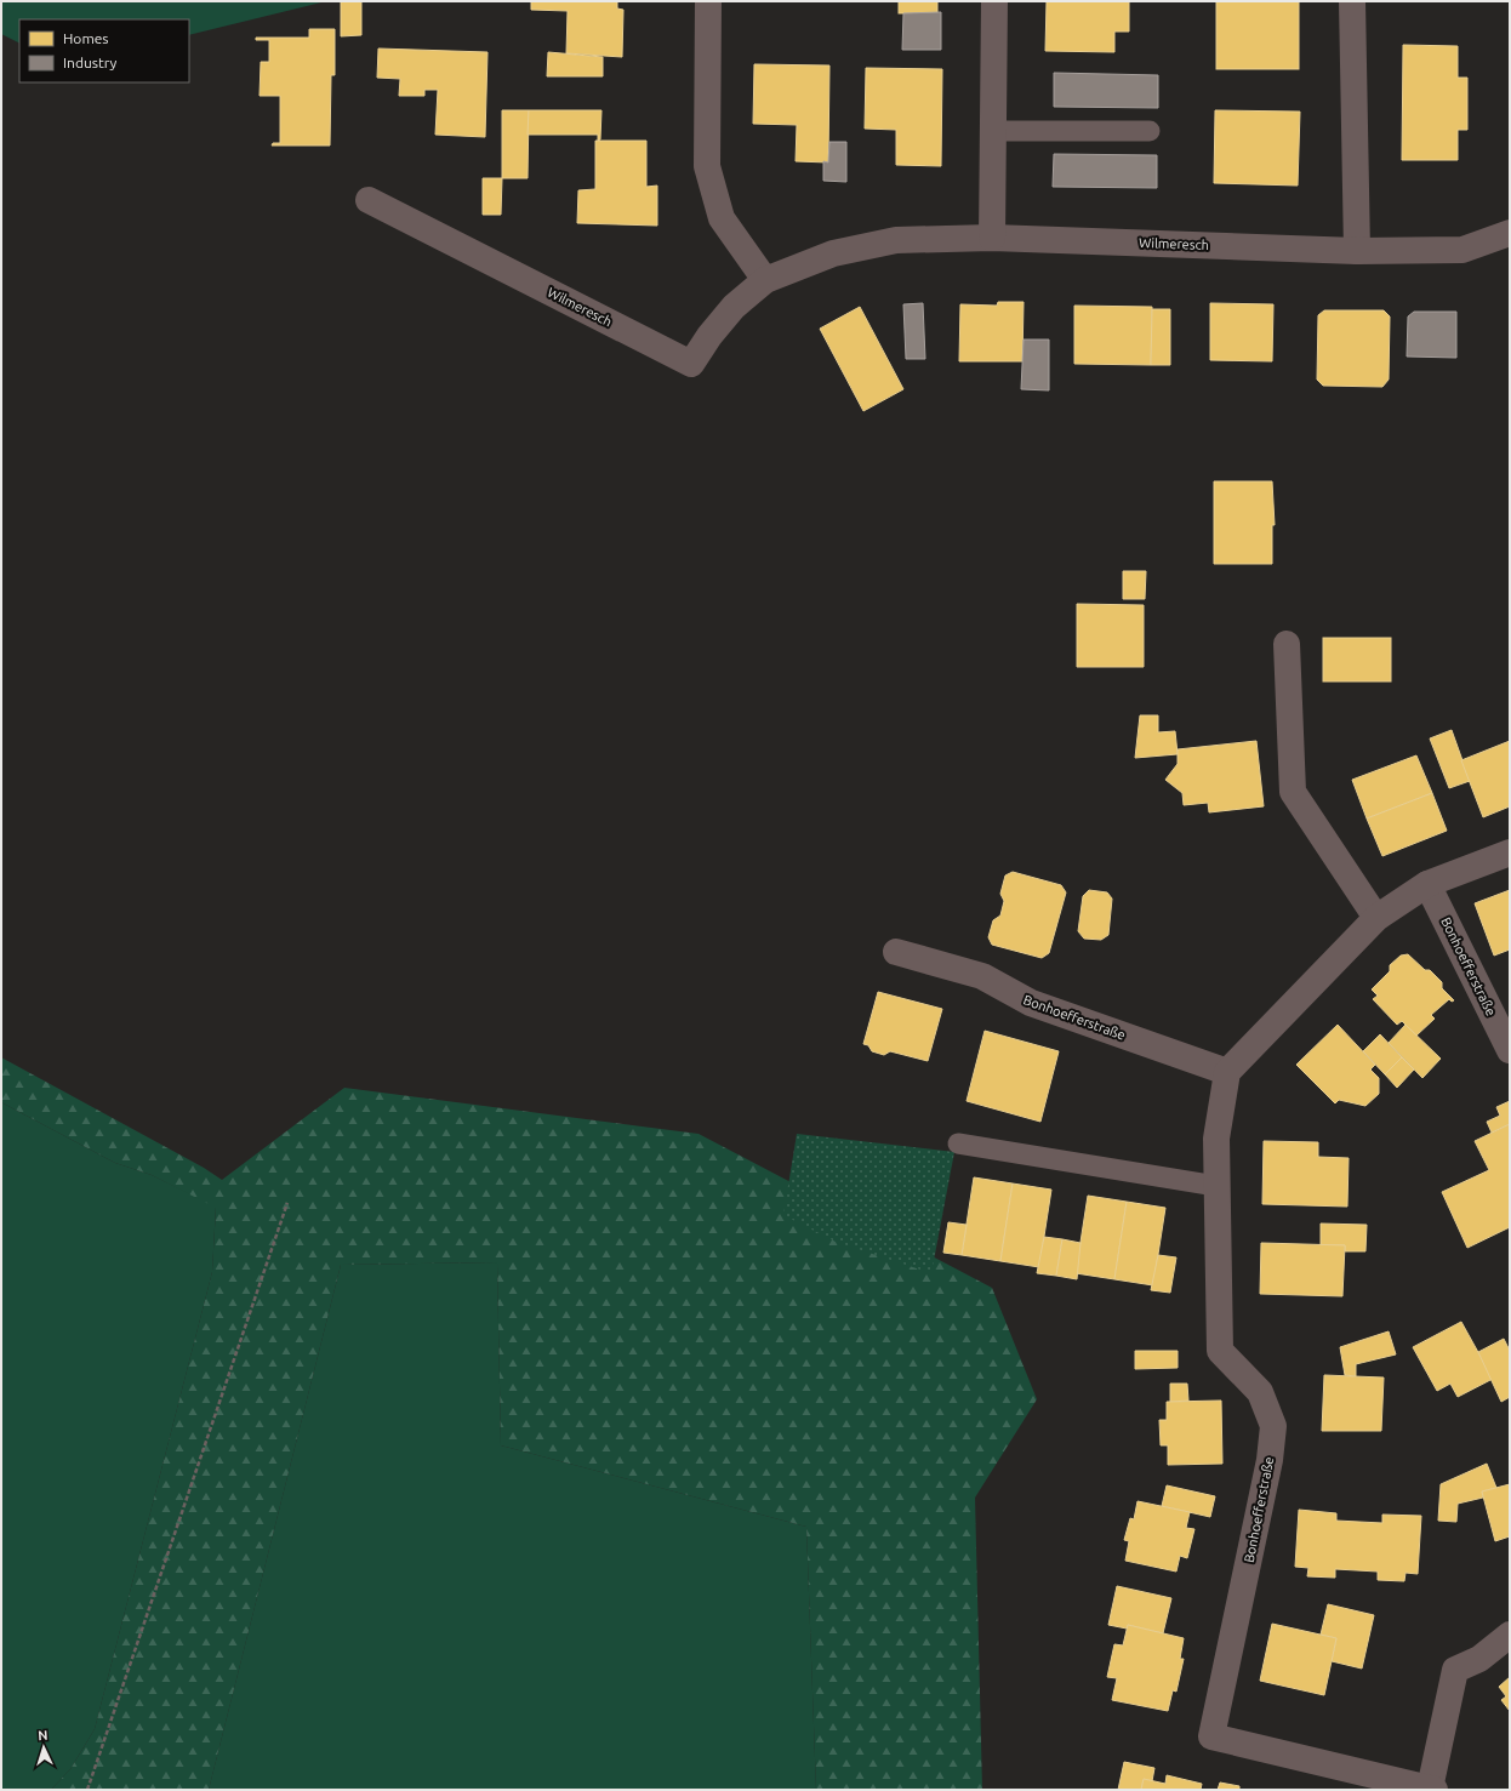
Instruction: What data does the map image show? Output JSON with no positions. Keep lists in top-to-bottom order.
{
  "streets": {
    "street": ["Wilmeresch", "Bonhoefferstraße"]
  },
  "legend": ["Homes", "Industry"],
  "north": "top"
}
